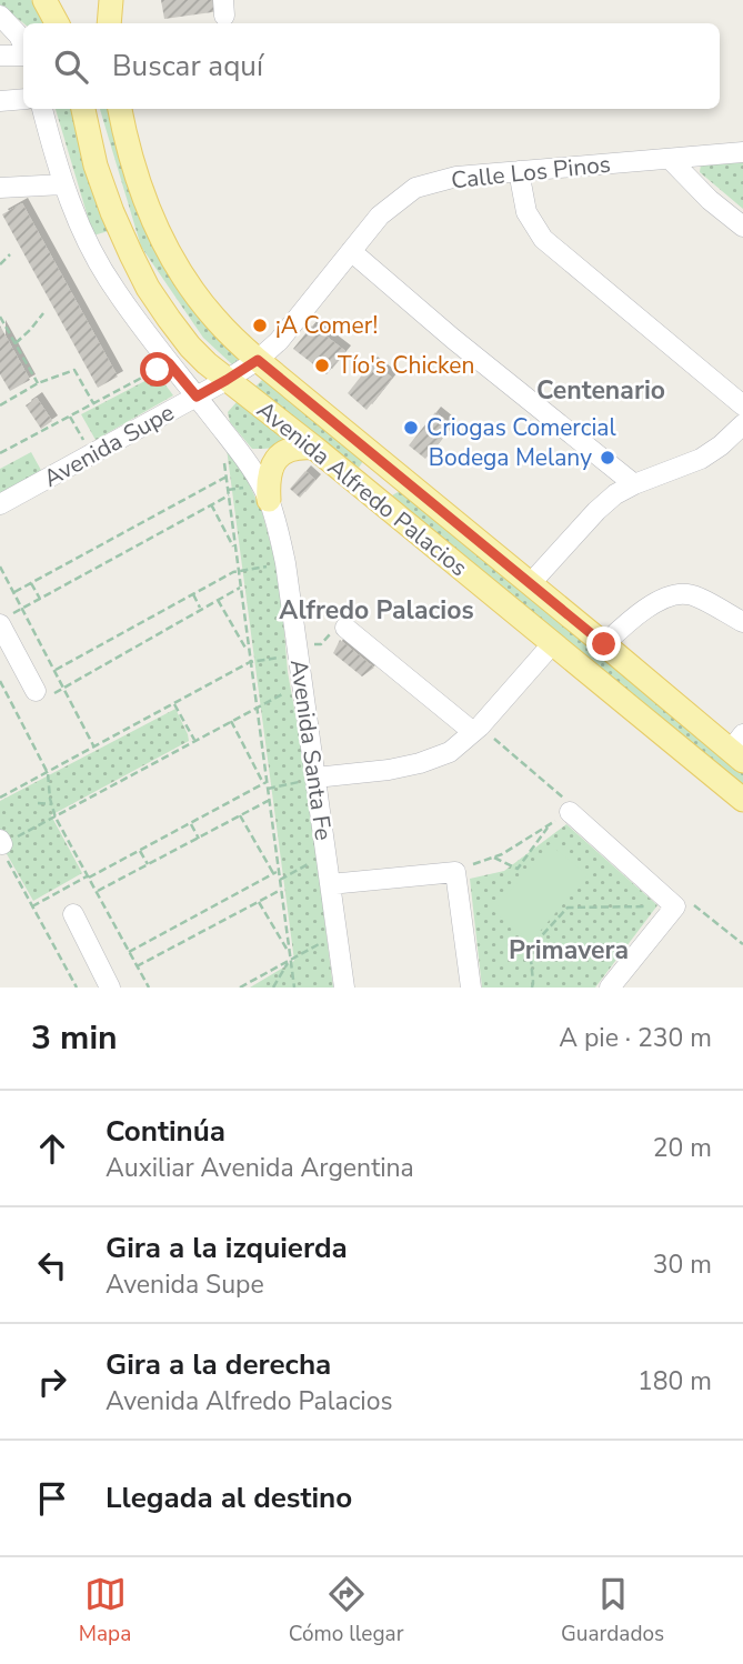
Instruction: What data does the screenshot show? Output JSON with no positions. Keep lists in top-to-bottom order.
{
  "streets": {
    "main road": ["Avenida Alfredo Palacios"],
    "street": ["Calle Los Pinos", "Avenida Supe", "Avenida Santa Fe"]
  },
  "crossings": [
    ["Calle Los Pinos", "Avenida Supe"],
    ["Calle Los Pinos", "Avenida Alfredo Palacios"],
    ["Avenida Supe", "Avenida Alfredo Palacios"],
    ["Avenida Supe", "Avenida Santa Fe"]
  ],
  "districts": ["Centenario", "Alfredo Palacios", "Primavera"],
  "places": [
    "¡A Comer!",
    "Tío's Chicken",
    "Criogas Comercial",
    "Bodega Melany"
  ],
  "page": {
    "search": "Buscar aquí",
    "heading": ["3 min", "A pie · 230 m"],
    "list": [
      ["Continúa", "Auxiliar Avenida Argentina", "20 m"],
      ["Gira a la izquierda", "Avenida Supe", "30 m"],
      ["Gira a la derecha", "Avenida Alfredo Palacios", "180 m"],
      "Llegada al destino"
    ],
    "nav": ["Mapa", "Cómo llegar", "Guardados"]
  }
}
